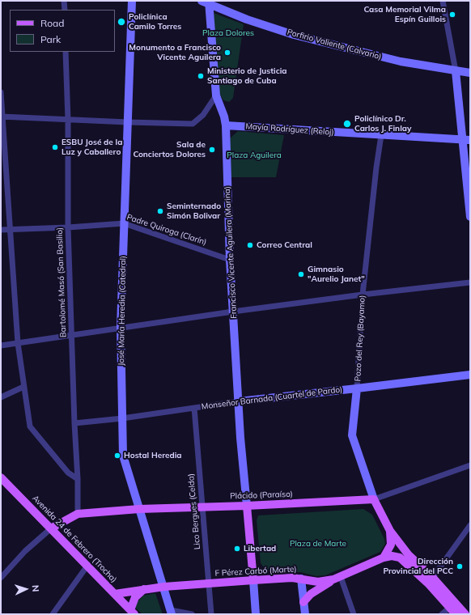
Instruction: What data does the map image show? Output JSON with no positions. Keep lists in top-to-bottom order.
{
  "streets": {
    "main road": ["Plácido (Paraíso)", "Avenida 24 de Febrero (Trocha)", "F Pérez Carbó (Marte)"],
    "street": [
      "Porfirio Valiente (Calvario)",
      "Mayía Rodríguez (Reloj)",
      "Padre Quiroga (Clarín)",
      "Francisco Vicente Aguilera (Marina)",
      "Bartolomé Masó (San Basilio)",
      "José María Heredia (Catedral)",
      "Pozo del Rey (Bayamo)",
      "Monseñor Barnada (Cuartel de Pardo)",
      "Lico Bergues (Celda)"
    ]
  },
  "crossings": [
    ["Porfirio Valiente (Calvario)", "Francisco Vicente Aguilera (Marina)"],
    ["Mayía Rodríguez (Reloj)", "Francisco Vicente Aguilera (Marina)"],
    ["Mayía Rodríguez (Reloj)", "Pozo del Rey (Bayamo)"],
    ["Padre Quiroga (Clarín)", "Francisco Vicente Aguilera (Marina)"],
    ["Padre Quiroga (Clarín)", "Bartolomé Masó (San Basilio)"],
    ["Padre Quiroga (Clarín)", "José María Heredia (Catedral)"],
    ["Francisco Vicente Aguilera (Marina)", "Monseñor Barnada (Cuartel de Pardo)"],
    ["Francisco Vicente Aguilera (Marina)", "Plácido (Paraíso)"],
    ["Bartolomé Masó (San Basilio)", "Monseñor Barnada (Cuartel de Pardo)"],
    ["Bartolomé Masó (San Basilio)", "Plácido (Paraíso)"],
    ["José María Heredia (Catedral)", "Monseñor Barnada (Cuartel de Pardo)"],
    ["José María Heredia (Catedral)", "Plácido (Paraíso)"],
    ["José María Heredia (Catedral)", "F Pérez Carbó (Marte)"],
    ["Pozo del Rey (Bayamo)", "Monseñor Barnada (Cuartel de Pardo)"],
    ["Pozo del Rey (Bayamo)", "Plácido (Paraíso)"],
    ["Monseñor Barnada (Cuartel de Pardo)", "Lico Bergues (Celda)"],
    ["Plácido (Paraíso)", "Lico Bergues (Celda)"],
    ["Plácido (Paraíso)", "Avenida 24 de Febrero (Trocha)"],
    ["Lico Bergues (Celda)", "F Pérez Carbó (Marte)"],
    ["Avenida 24 de Febrero (Trocha)", "F Pérez Carbó (Marte)"]
  ],
  "parks": ["Plaza Dolores", "Plaza Aguilera", "Plaza de Marte"],
  "places": [
    "Casa Memorial Vilma Espín Guillois",
    "Policlínica Camilo Torres",
    "Monumento a Francisco Vicente Aguilera",
    "Ministerio de Justicia Santiago de Cuba",
    "Policlínico Dr. Carlos J. Finlay",
    "ESBU José de la Luz y Caballero",
    "Sala de Conciertos Dolores",
    "Seminternado Simón Bolivar",
    "Correo Central",
    "Gimnasio \"Aurelio Janet\"",
    "Hostal Heredia",
    "Libertad",
    "Dirección Provincial del PCC"
  ],
  "legend": ["Road", "Park"],
  "north": "right"
}
